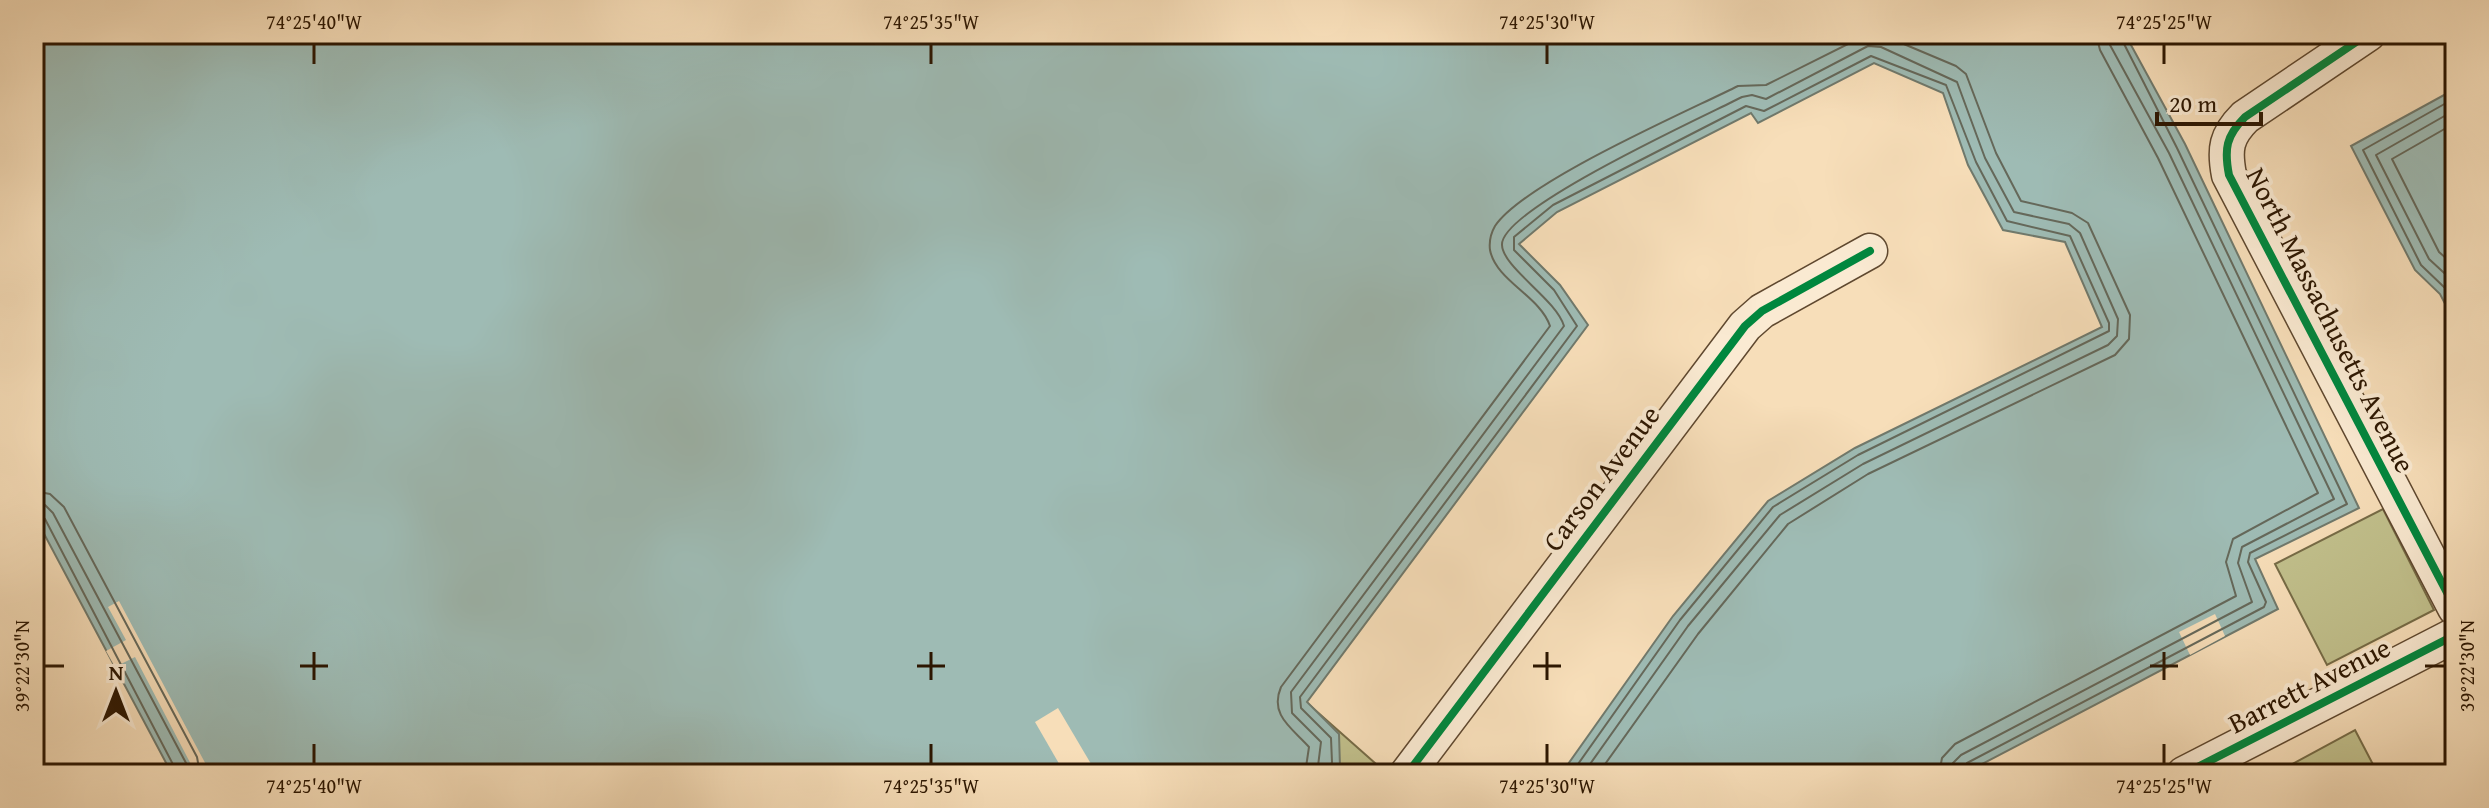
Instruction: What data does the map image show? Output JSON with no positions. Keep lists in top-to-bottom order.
{
  "streets": {
    "street": ["North Massachusetts Avenue", "Carson Avenue", "Barrett Avenue"]
  },
  "scale_bar": "20 m",
  "north": "top",
  "coordinates": [
    "74°25'40\"W",
    "74°25'35\"W",
    "74°25'30\"W",
    "74°25'25\"W",
    "39°22'30\"N"
  ]
}
